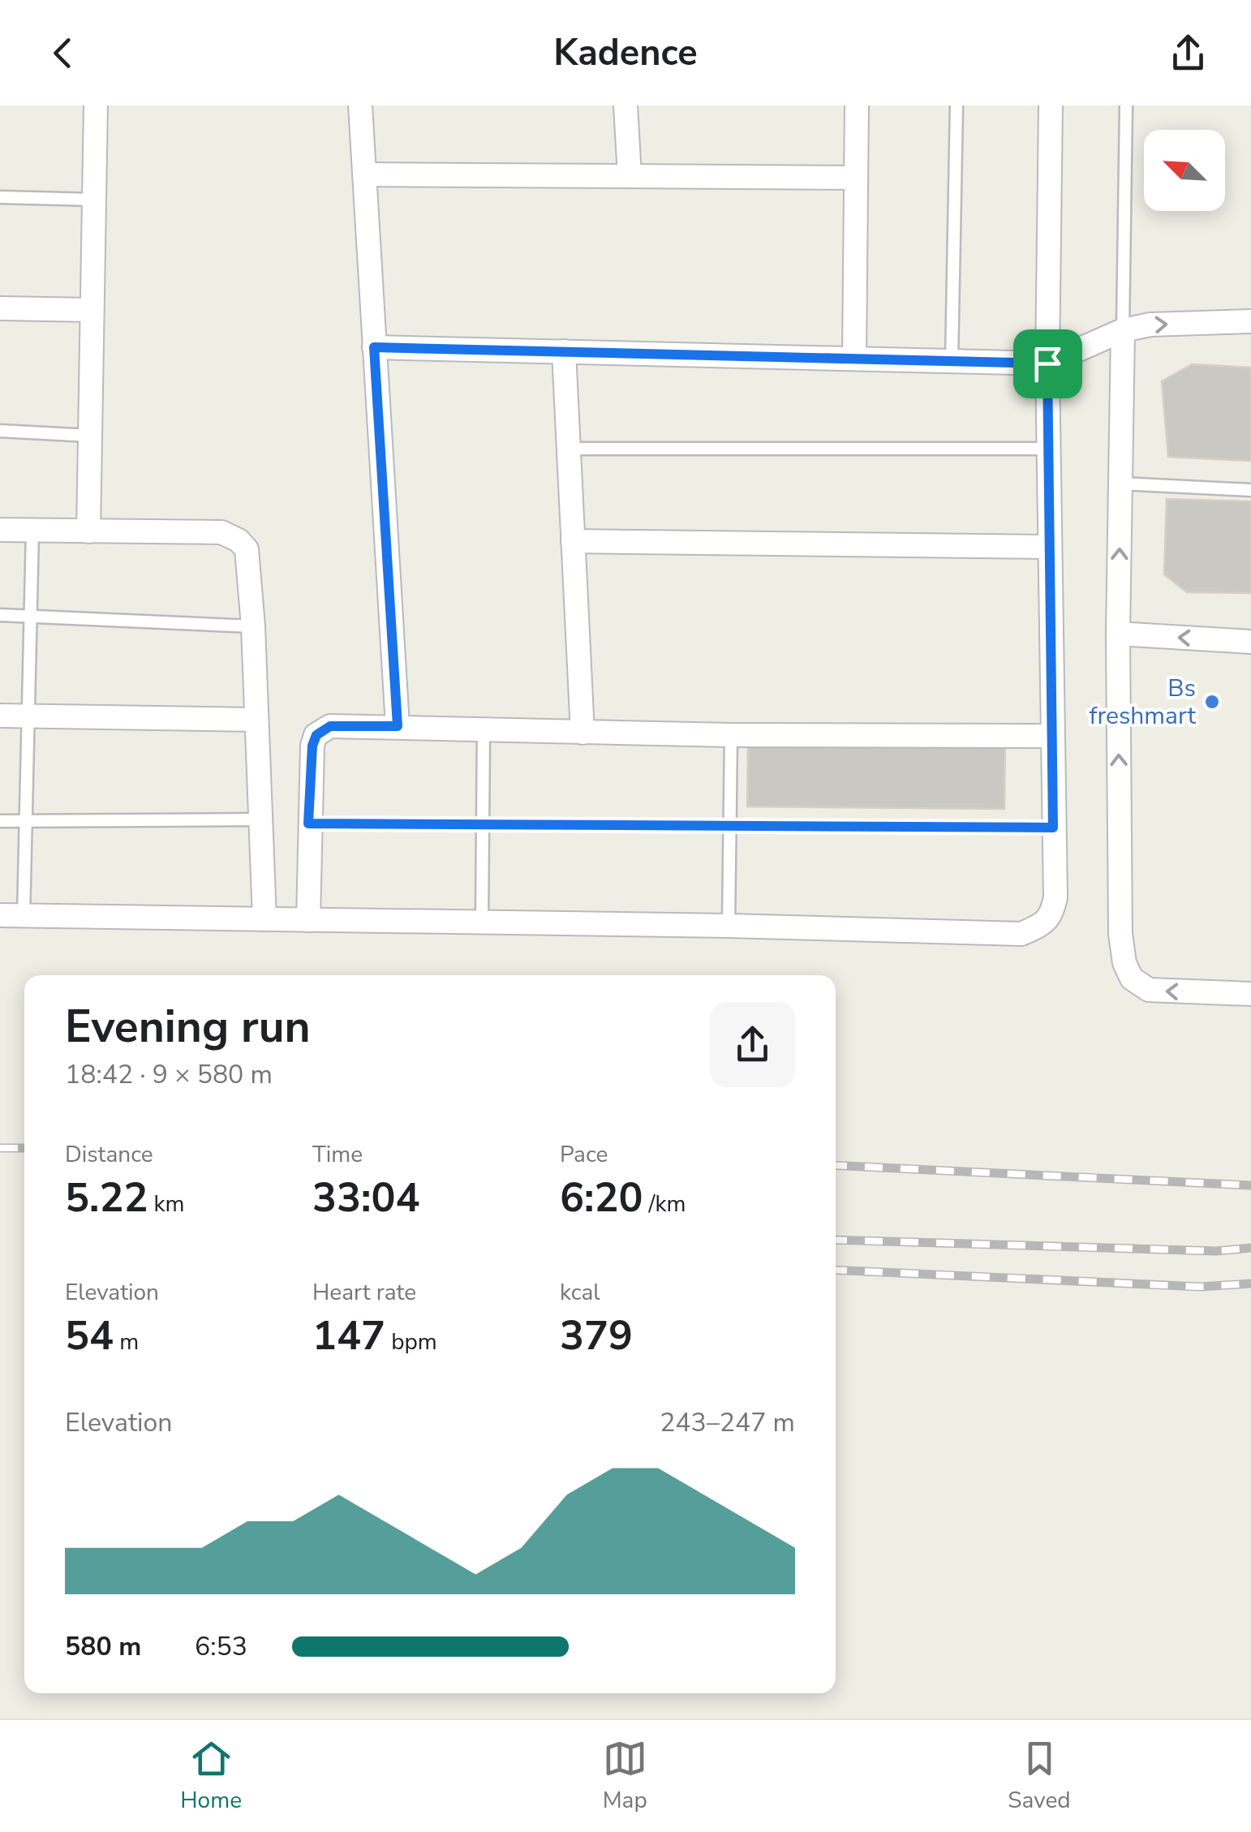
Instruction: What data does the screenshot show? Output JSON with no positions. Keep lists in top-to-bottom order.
{
  "places": ["Bs freshmart"],
  "north": "top left",
  "page": {
    "header": "Kadence",
    "heading": ["Evening run", "18:42 · 9 × 580 m"],
    "stats": [
      ["Distance", "5.22 km"],
      ["Time", "33:04"],
      ["Pace", "6:20 /km"],
      ["Elevation", "54 m"],
      ["Heart rate", "147 bpm"],
      ["kcal", "379"]
    ],
    "chart": ["Elevation", "243–247 m"],
    "list": [
      {
        "name": "580 m",
        "note": "6:53"
      }
    ],
    "tabs": ["Home", "Map", "Saved"]
  }
}
